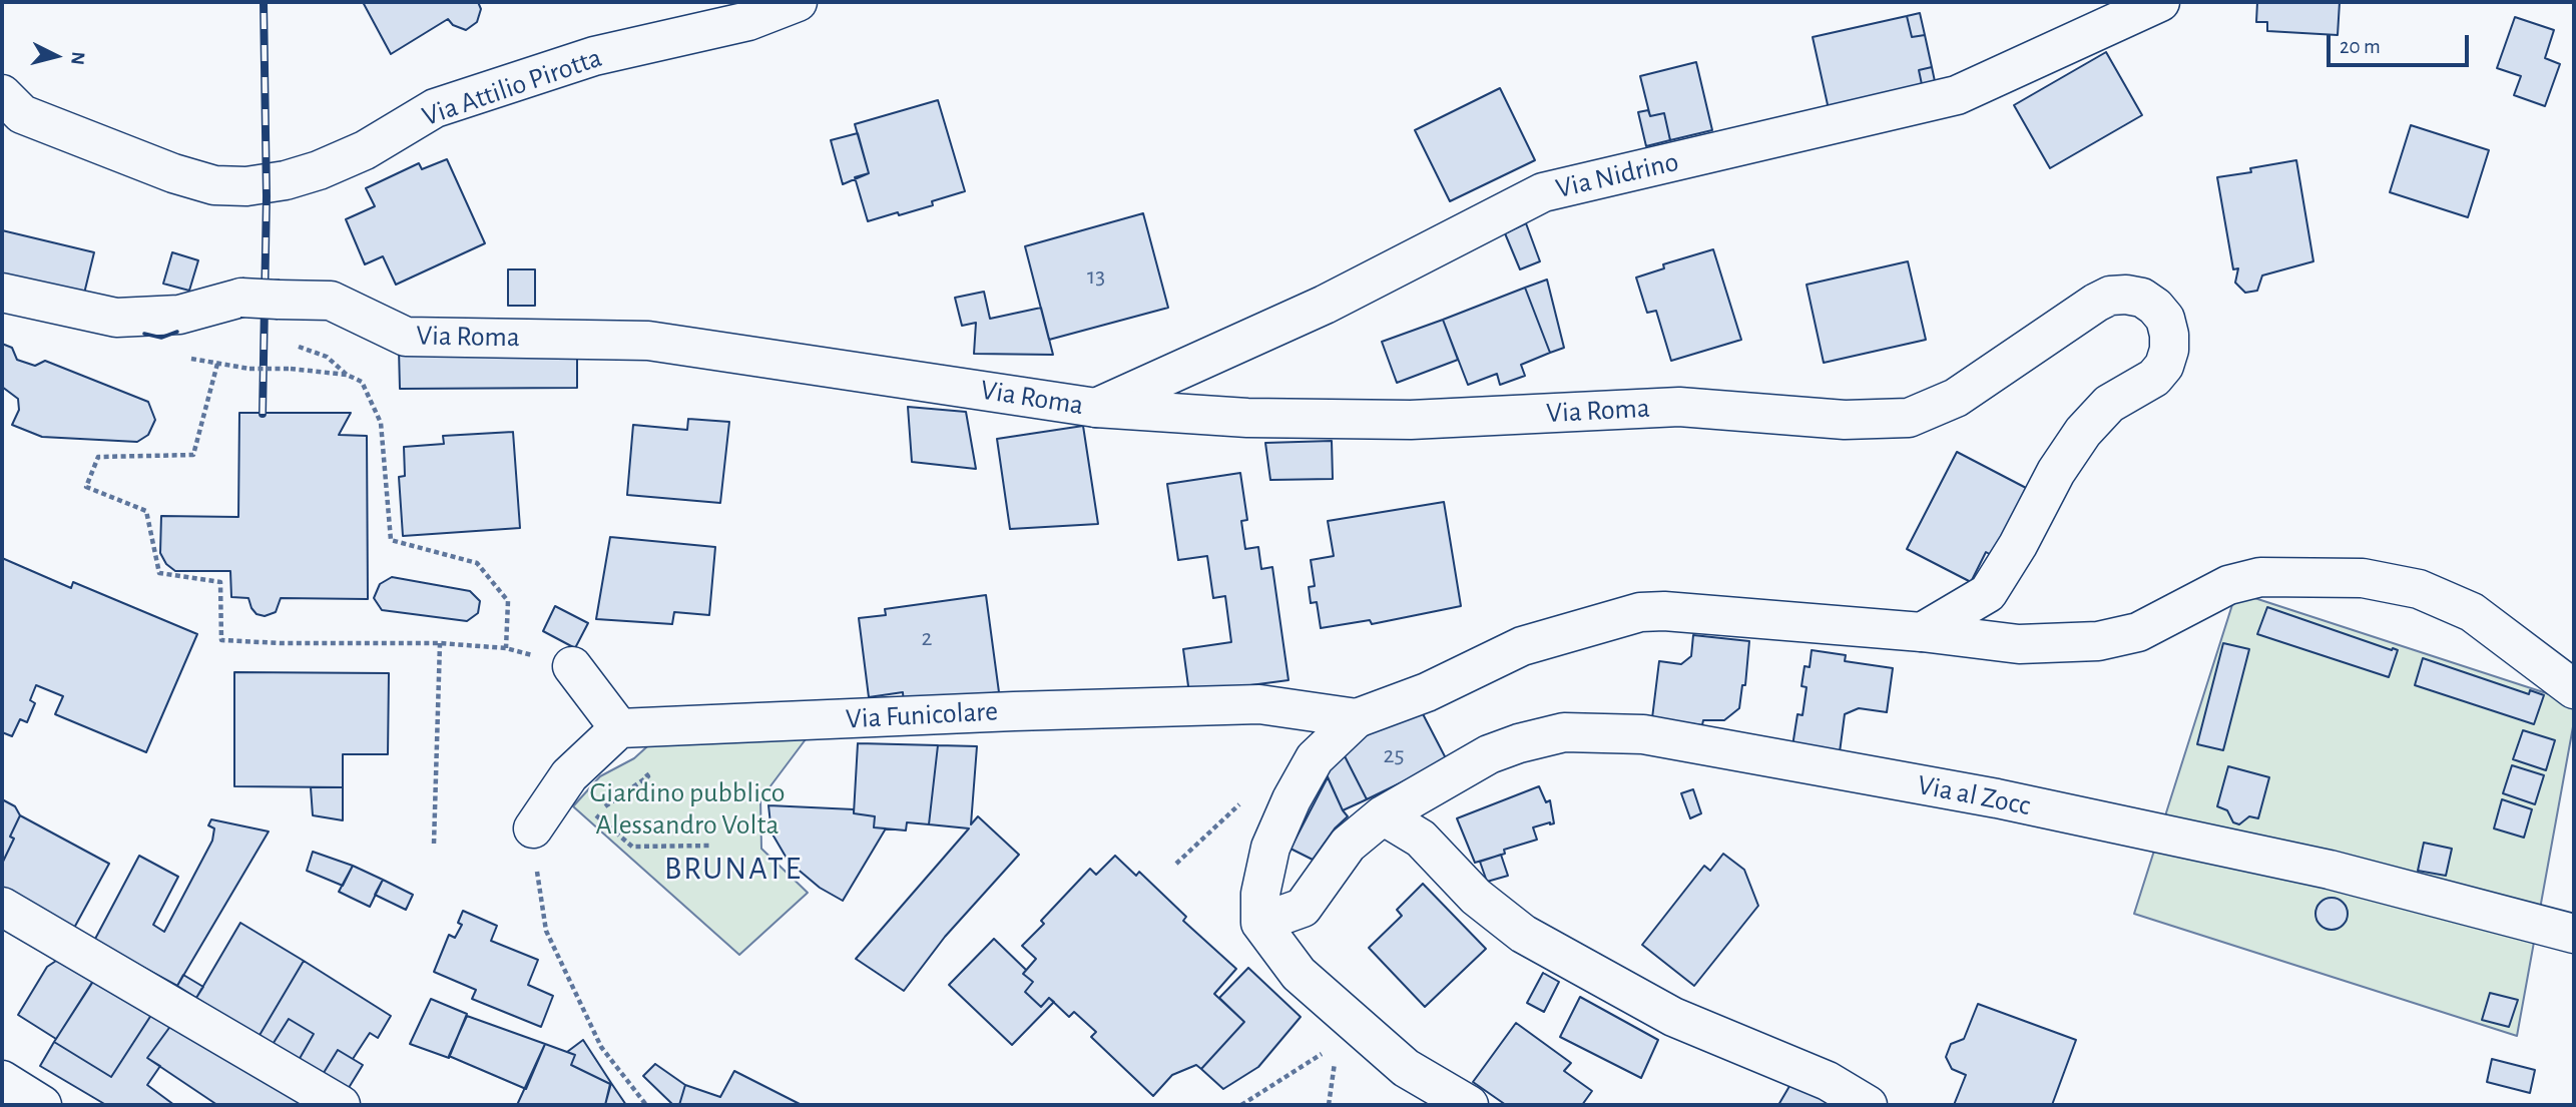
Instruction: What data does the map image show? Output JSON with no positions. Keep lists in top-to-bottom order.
{
  "streets": {
    "street": [
      "Via Attilio Pirotta",
      "Via Nidrino",
      "Via Roma",
      "Via Funicolare",
      "Via al Zocc"
    ]
  },
  "crossings": [
    ["Via Nidrino", "Via Roma"]
  ],
  "districts": ["BRUNATE"],
  "parks": ["Giardino pubblico Alessandro Volta"],
  "house_numbers": ["13", "2", "25"],
  "scale_bar": "20 m",
  "north": "right"
}
